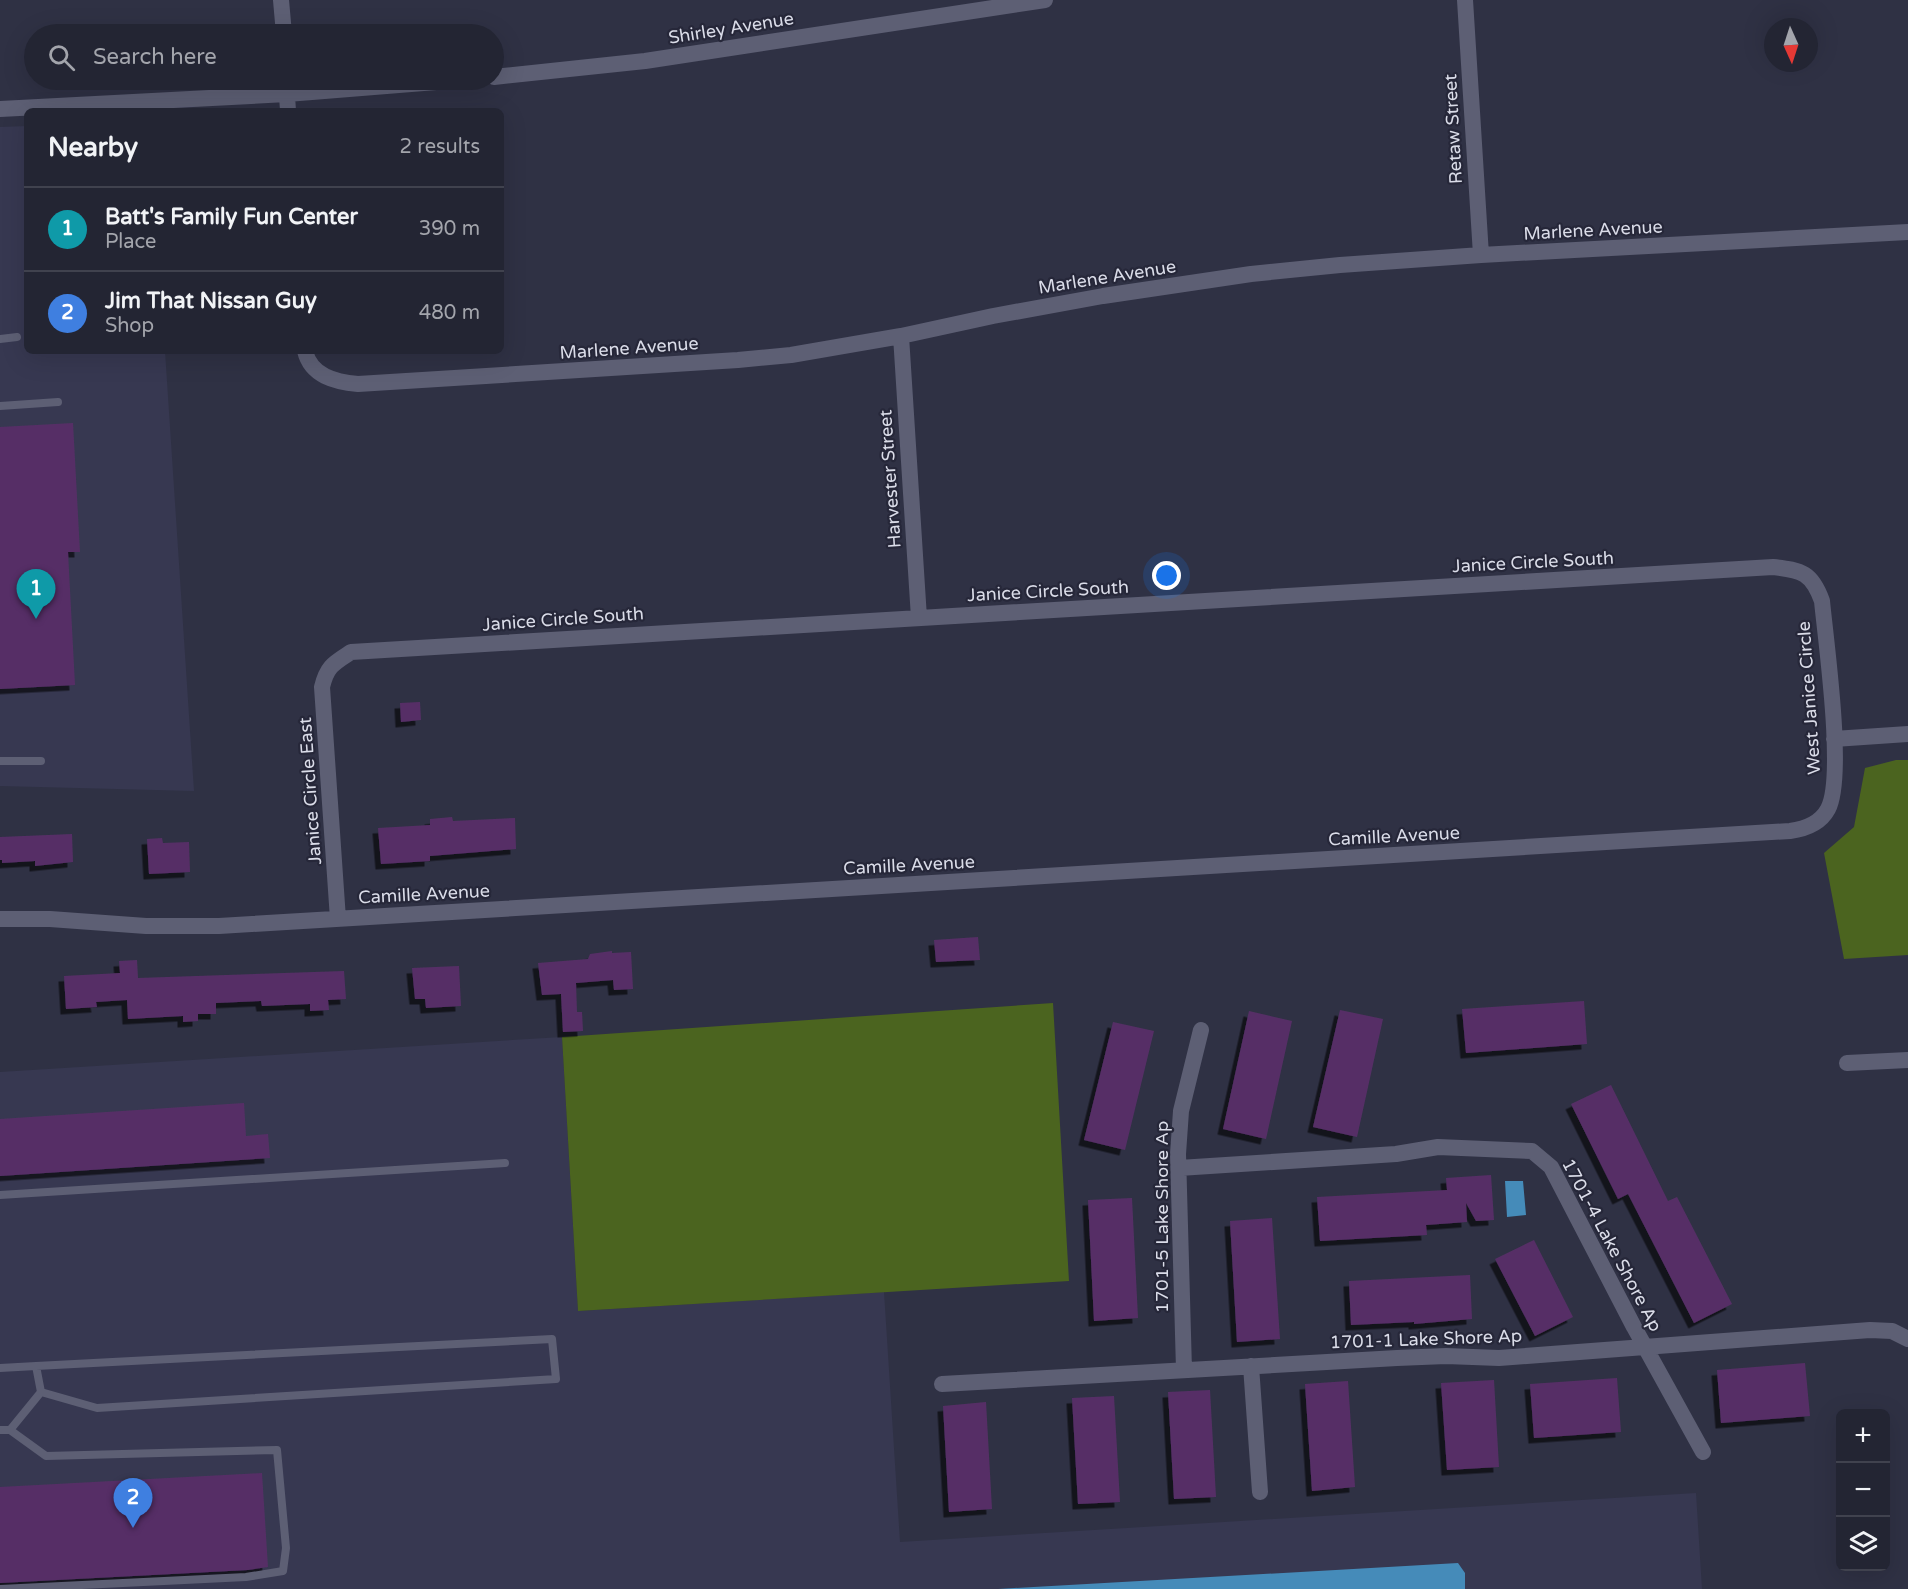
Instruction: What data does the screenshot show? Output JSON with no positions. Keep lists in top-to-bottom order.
{
  "streets": {
    "street": [
      "Shirley Avenue",
      "Retaw Street",
      "Marlene Avenue",
      "Harvester Street",
      "Janice Circle South",
      "West Janice Circle",
      "Janice Circle East",
      "Camille Avenue",
      "1701-5 Lake Shore Ap",
      "1701-4 Lake Shore Ap",
      "1701-1 Lake Shore Ap"
    ]
  },
  "crossings": [
    ["Retaw Street", "Marlene Avenue"],
    ["Marlene Avenue", "Harvester Street"],
    ["Harvester Street", "Janice Circle South"],
    ["Janice Circle South", "West Janice Circle"],
    ["Janice Circle South", "Janice Circle East"],
    ["West Janice Circle", "Camille Avenue"],
    ["Janice Circle East", "Camille Avenue"],
    ["1701-5 Lake Shore Ap", "1701-4 Lake Shore Ap"],
    ["1701-5 Lake Shore Ap", "1701-1 Lake Shore Ap"],
    ["1701-4 Lake Shore Ap", "1701-1 Lake Shore Ap"]
  ],
  "north": "bottom",
  "page": {
    "search": "Search here",
    "heading": ["Nearby", "2 results"],
    "list": [
      {
        "mark": "1",
        "name": "Batt's Family Fun Center",
        "note": "Place",
        "value": "390 m"
      },
      {
        "mark": "2",
        "name": "Jim That Nissan Guy",
        "note": "Shop",
        "value": "480 m"
      }
    ],
    "pins": ["1", "2"],
    "map_buttons": ["+", "−"]
  }
}
